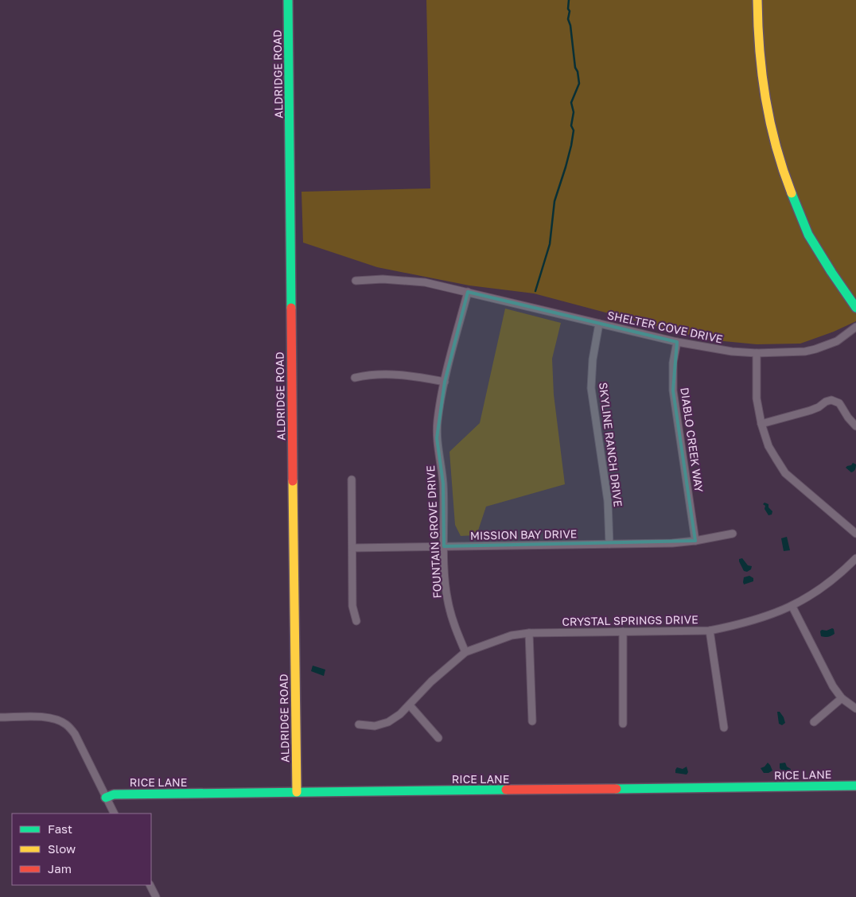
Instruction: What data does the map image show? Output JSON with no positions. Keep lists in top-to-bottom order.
{
  "streets": {
    "street": [
      "ALDRIDGE ROAD",
      "SHELTER COVE DRIVE",
      "DIABLO CREEK WAY",
      "SKYLINE RANCH DRIVE",
      "FOUNTAIN GROVE DRIVE",
      "MISSION BAY DRIVE",
      "CRYSTAL SPRINGS DRIVE",
      "RICE LANE"
    ]
  },
  "crossings": [
    ["ALDRIDGE ROAD", "RICE LANE"],
    ["SHELTER COVE DRIVE", "DIABLO CREEK WAY"],
    ["SHELTER COVE DRIVE", "SKYLINE RANCH DRIVE"],
    ["SHELTER COVE DRIVE", "FOUNTAIN GROVE DRIVE"],
    ["DIABLO CREEK WAY", "MISSION BAY DRIVE"],
    ["SKYLINE RANCH DRIVE", "MISSION BAY DRIVE"],
    ["FOUNTAIN GROVE DRIVE", "MISSION BAY DRIVE"],
    ["FOUNTAIN GROVE DRIVE", "CRYSTAL SPRINGS DRIVE"]
  ],
  "legend": ["Fast", "Slow", "Jam"]
}
